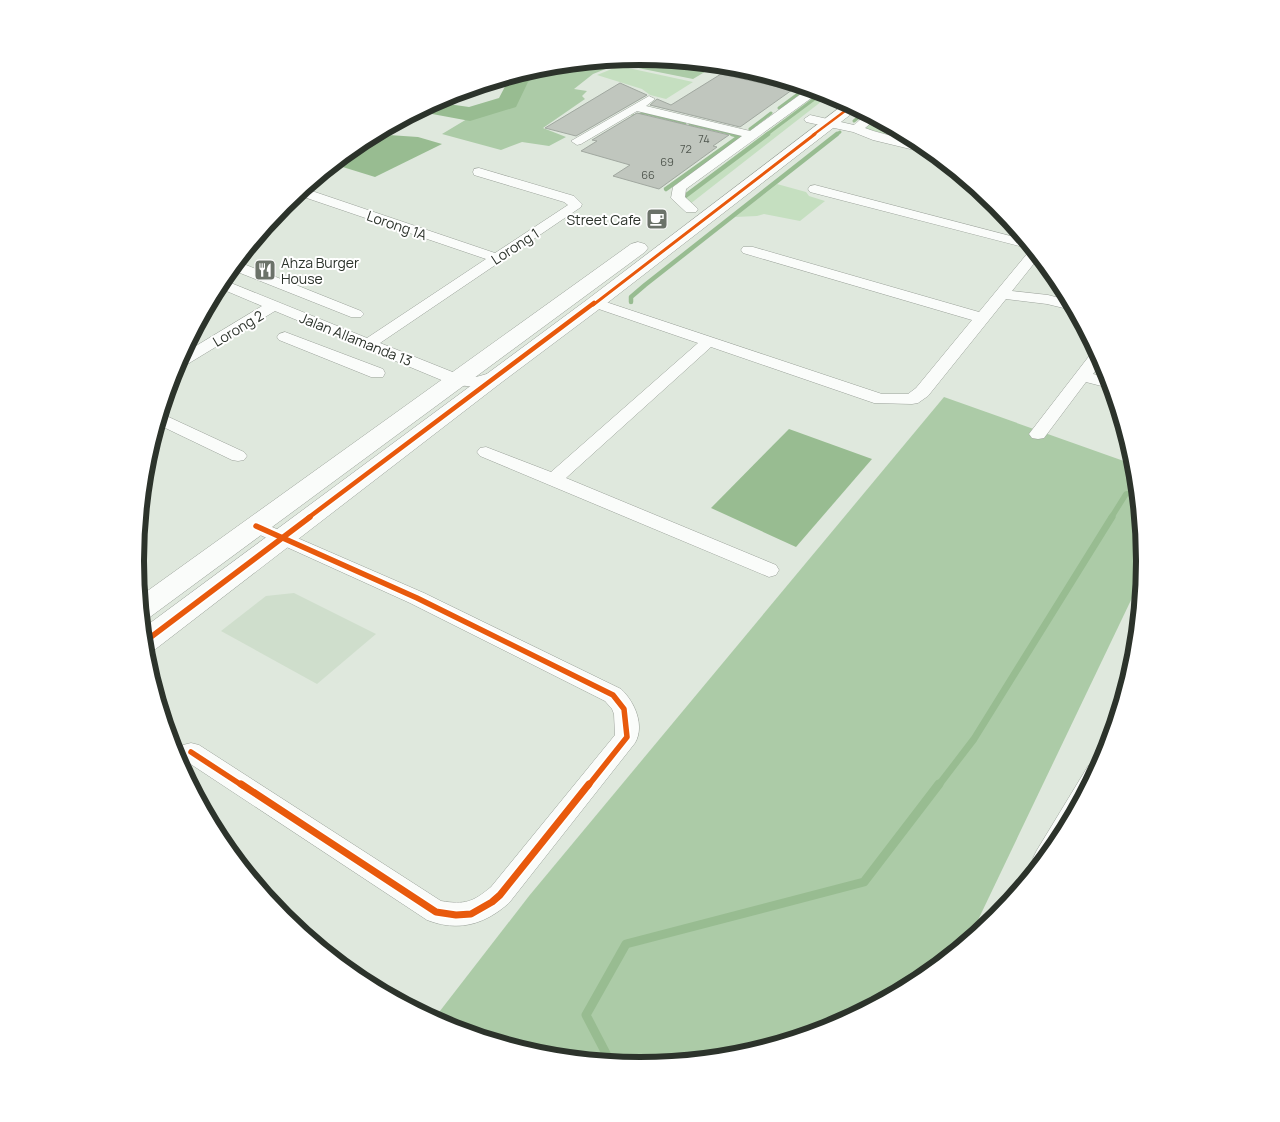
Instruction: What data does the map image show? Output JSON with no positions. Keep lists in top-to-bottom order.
{
  "streets": {
    "street": [
      "Lorong 1A",
      "Lorong 1",
      "Lorong 2",
      "Jalan Allamanda 13"
    ]
  },
  "crossings": [
    ["Lorong 1A", "Lorong 1"],
    ["Lorong 1", "Jalan Allamanda 13"],
    ["Lorong 2", "Jalan Allamanda 13"]
  ],
  "places": {
    "cafe": ["Street Cafe"],
    "restaurant": ["Ahza Burger House"]
  },
  "house_numbers": [
    "74",
    "72",
    "69",
    "66"
  ]
}
